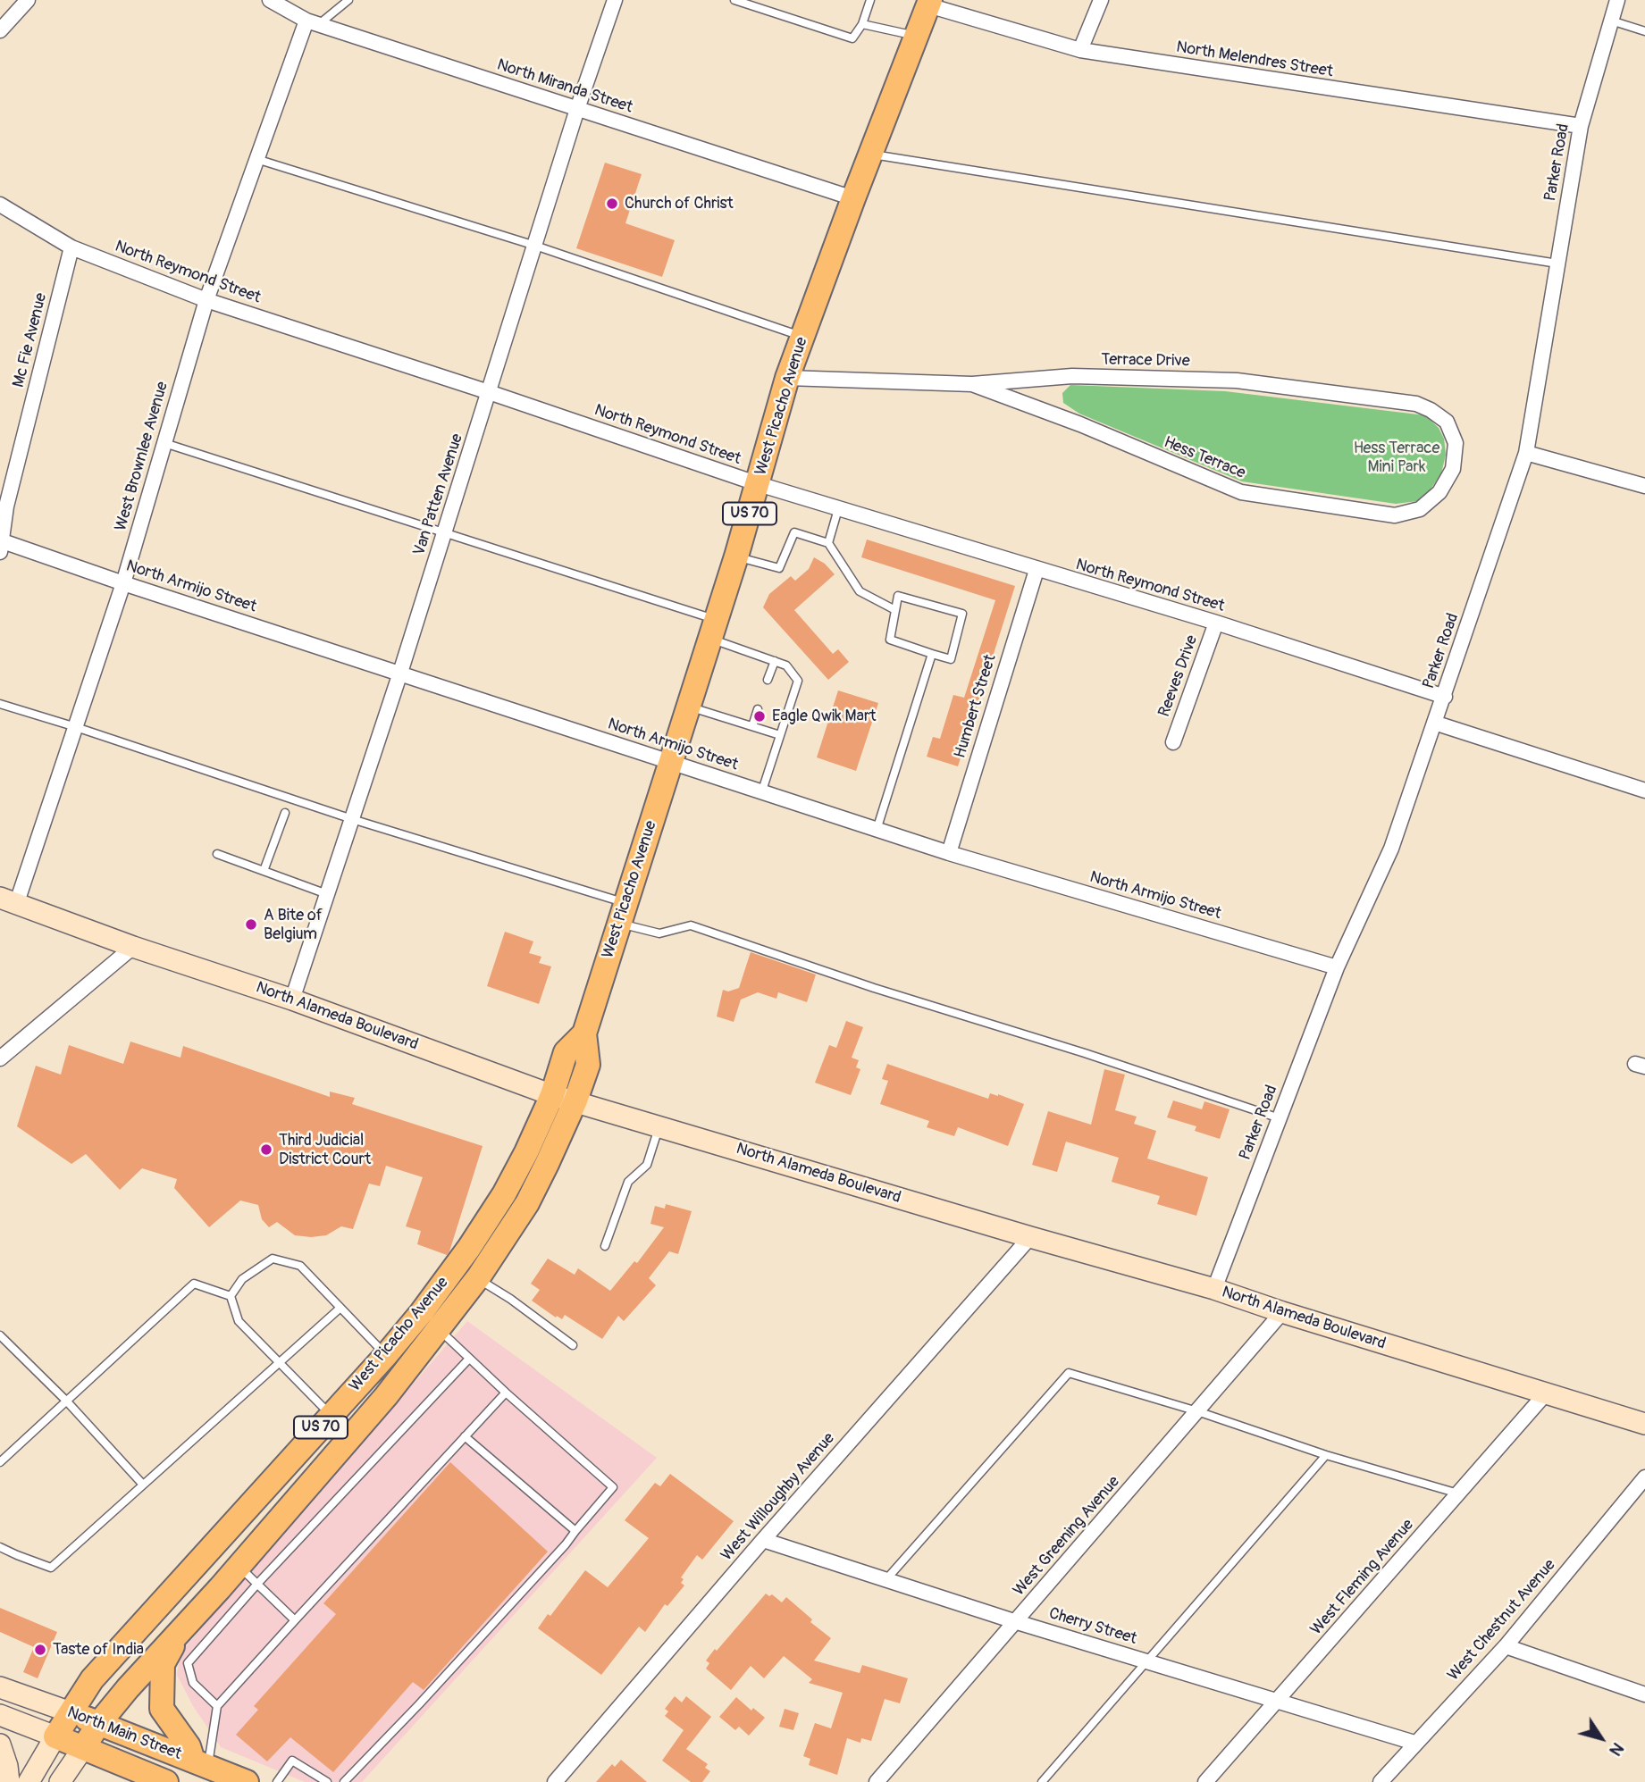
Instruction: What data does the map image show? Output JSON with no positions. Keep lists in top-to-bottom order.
{
  "streets": {
    "main road": ["West Picacho Avenue", "US 70", "North Main Street"],
    "street": [
      "North Melendres Street",
      "North Miranda Street",
      "Parker Road",
      "North Reymond Street",
      "Mc Fie Avenue",
      "Terrace Drive",
      "West Brownlee Avenue",
      "Hess Terrace",
      "Van Patten Avenue",
      "North Armijo Street",
      "Reeves Drive",
      "Humbert Street",
      "North Alameda Boulevard",
      "West Willoughby Avenue",
      "West Greening Avenue",
      "West Fleming Avenue",
      "West Chestnut Avenue",
      "Cherry Street"
    ]
  },
  "crossings": [
    ["North Melendres Street", "Parker Road"],
    ["North Melendres Street", "West Picacho Avenue"],
    ["North Miranda Street", "West Picacho Avenue"],
    ["North Miranda Street", "West Brownlee Avenue"],
    ["North Miranda Street", "Van Patten Avenue"],
    ["Parker Road", "North Reymond Street"],
    ["Parker Road", "North Armijo Street"],
    ["Parker Road", "North Alameda Boulevard"],
    ["North Reymond Street", "Mc Fie Avenue"],
    ["North Reymond Street", "West Picacho Avenue"],
    ["North Reymond Street", "West Brownlee Avenue"],
    ["North Reymond Street", "Van Patten Avenue"],
    ["North Reymond Street", "Reeves Drive"],
    ["North Reymond Street", "Humbert Street"],
    ["Mc Fie Avenue", "North Armijo Street"],
    ["Terrace Drive", "West Picacho Avenue"],
    ["Terrace Drive", "Hess Terrace"],
    ["West Picacho Avenue", "North Armijo Street"],
    ["West Picacho Avenue", "North Alameda Boulevard"],
    ["West Picacho Avenue", "North Main Street"],
    ["West Brownlee Avenue", "North Armijo Street"],
    ["West Brownlee Avenue", "North Alameda Boulevard"],
    ["Van Patten Avenue", "North Armijo Street"],
    ["Van Patten Avenue", "North Alameda Boulevard"],
    ["North Armijo Street", "Humbert Street"],
    ["North Alameda Boulevard", "West Willoughby Avenue"],
    ["North Alameda Boulevard", "West Greening Avenue"],
    ["North Alameda Boulevard", "West Fleming Avenue"],
    ["West Willoughby Avenue", "Cherry Street"],
    ["West Greening Avenue", "Cherry Street"],
    ["West Fleming Avenue", "Cherry Street"],
    ["West Chestnut Avenue", "Cherry Street"]
  ],
  "parks": ["Hess Terrace Mini Park"],
  "places": [
    "Church of Christ",
    "Eagle Qwik Mart",
    "A Bite of Belgium",
    "Third Judicial District Court",
    "Taste of India"
  ],
  "north": "bottom right"
}
